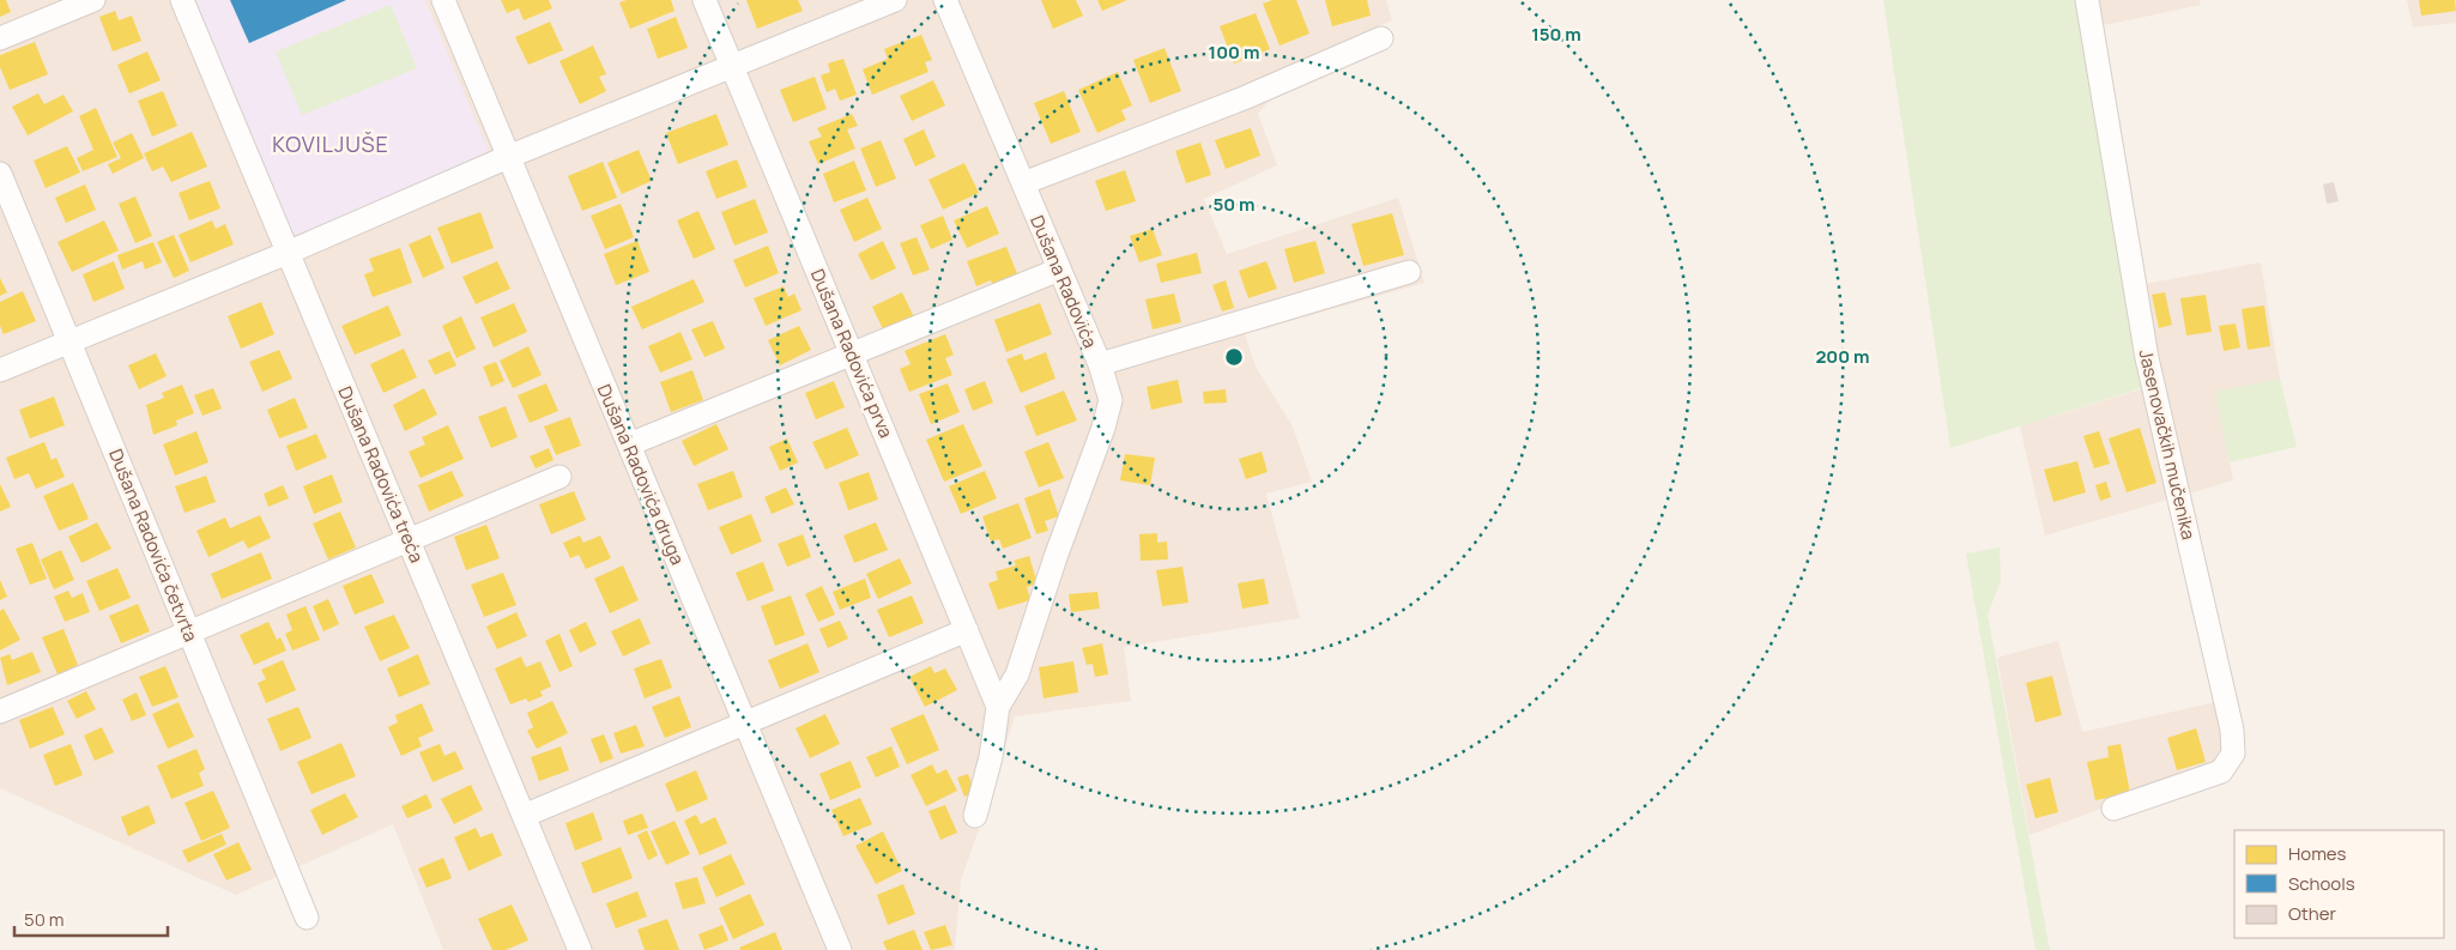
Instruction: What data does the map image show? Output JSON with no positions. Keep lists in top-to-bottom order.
{
  "streets": {
    "street": [
      "Dušana Radovića",
      "Dušana Radovića prva",
      "Jasenovačkih mučenika",
      "Dušana Radovića treća",
      "Dušana Radovića druga",
      "Dušana Radovića četvrta"
    ]
  },
  "districts": ["KOVILJUŠE"],
  "legend": ["Homes", "Schools", "Other"],
  "scale_bar": "50 m",
  "rings": [
    "150 m",
    "100 m",
    "50 m",
    "200 m"
  ]
}
